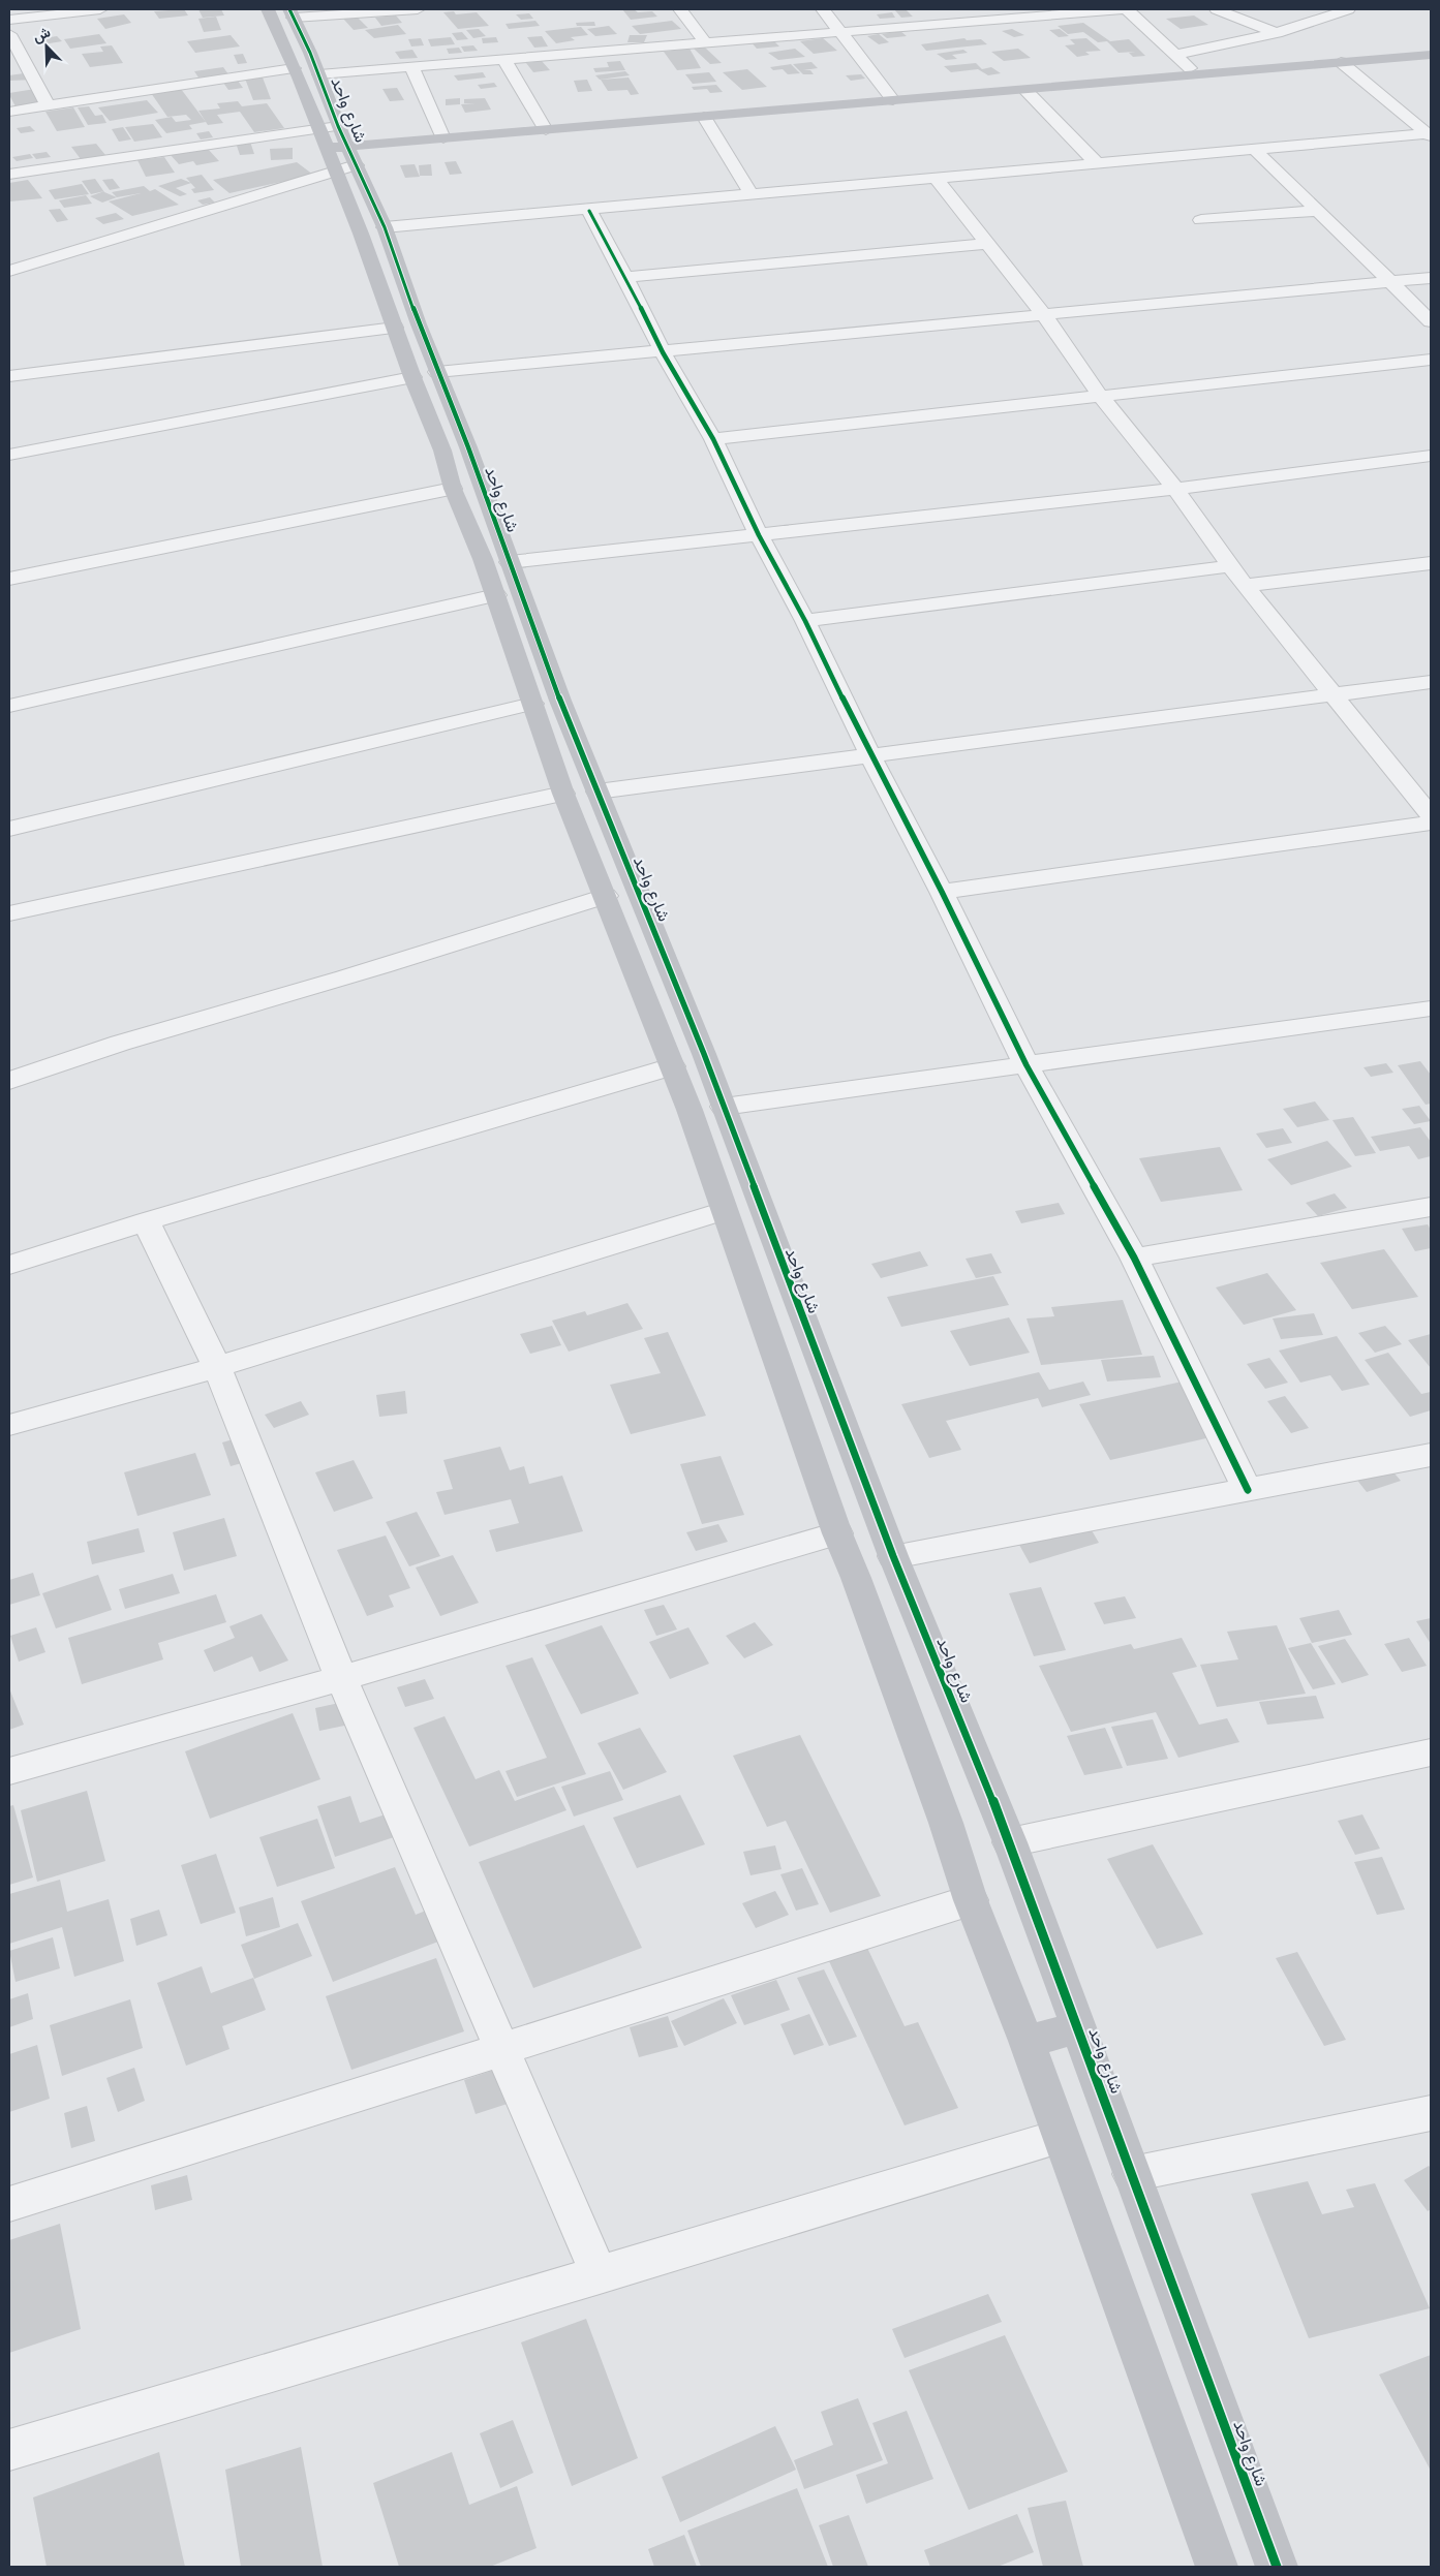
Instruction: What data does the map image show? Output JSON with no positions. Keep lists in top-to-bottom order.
{
  "streets": {
    "street": ["شارع واحد"]
  },
  "north": "top left"
}
